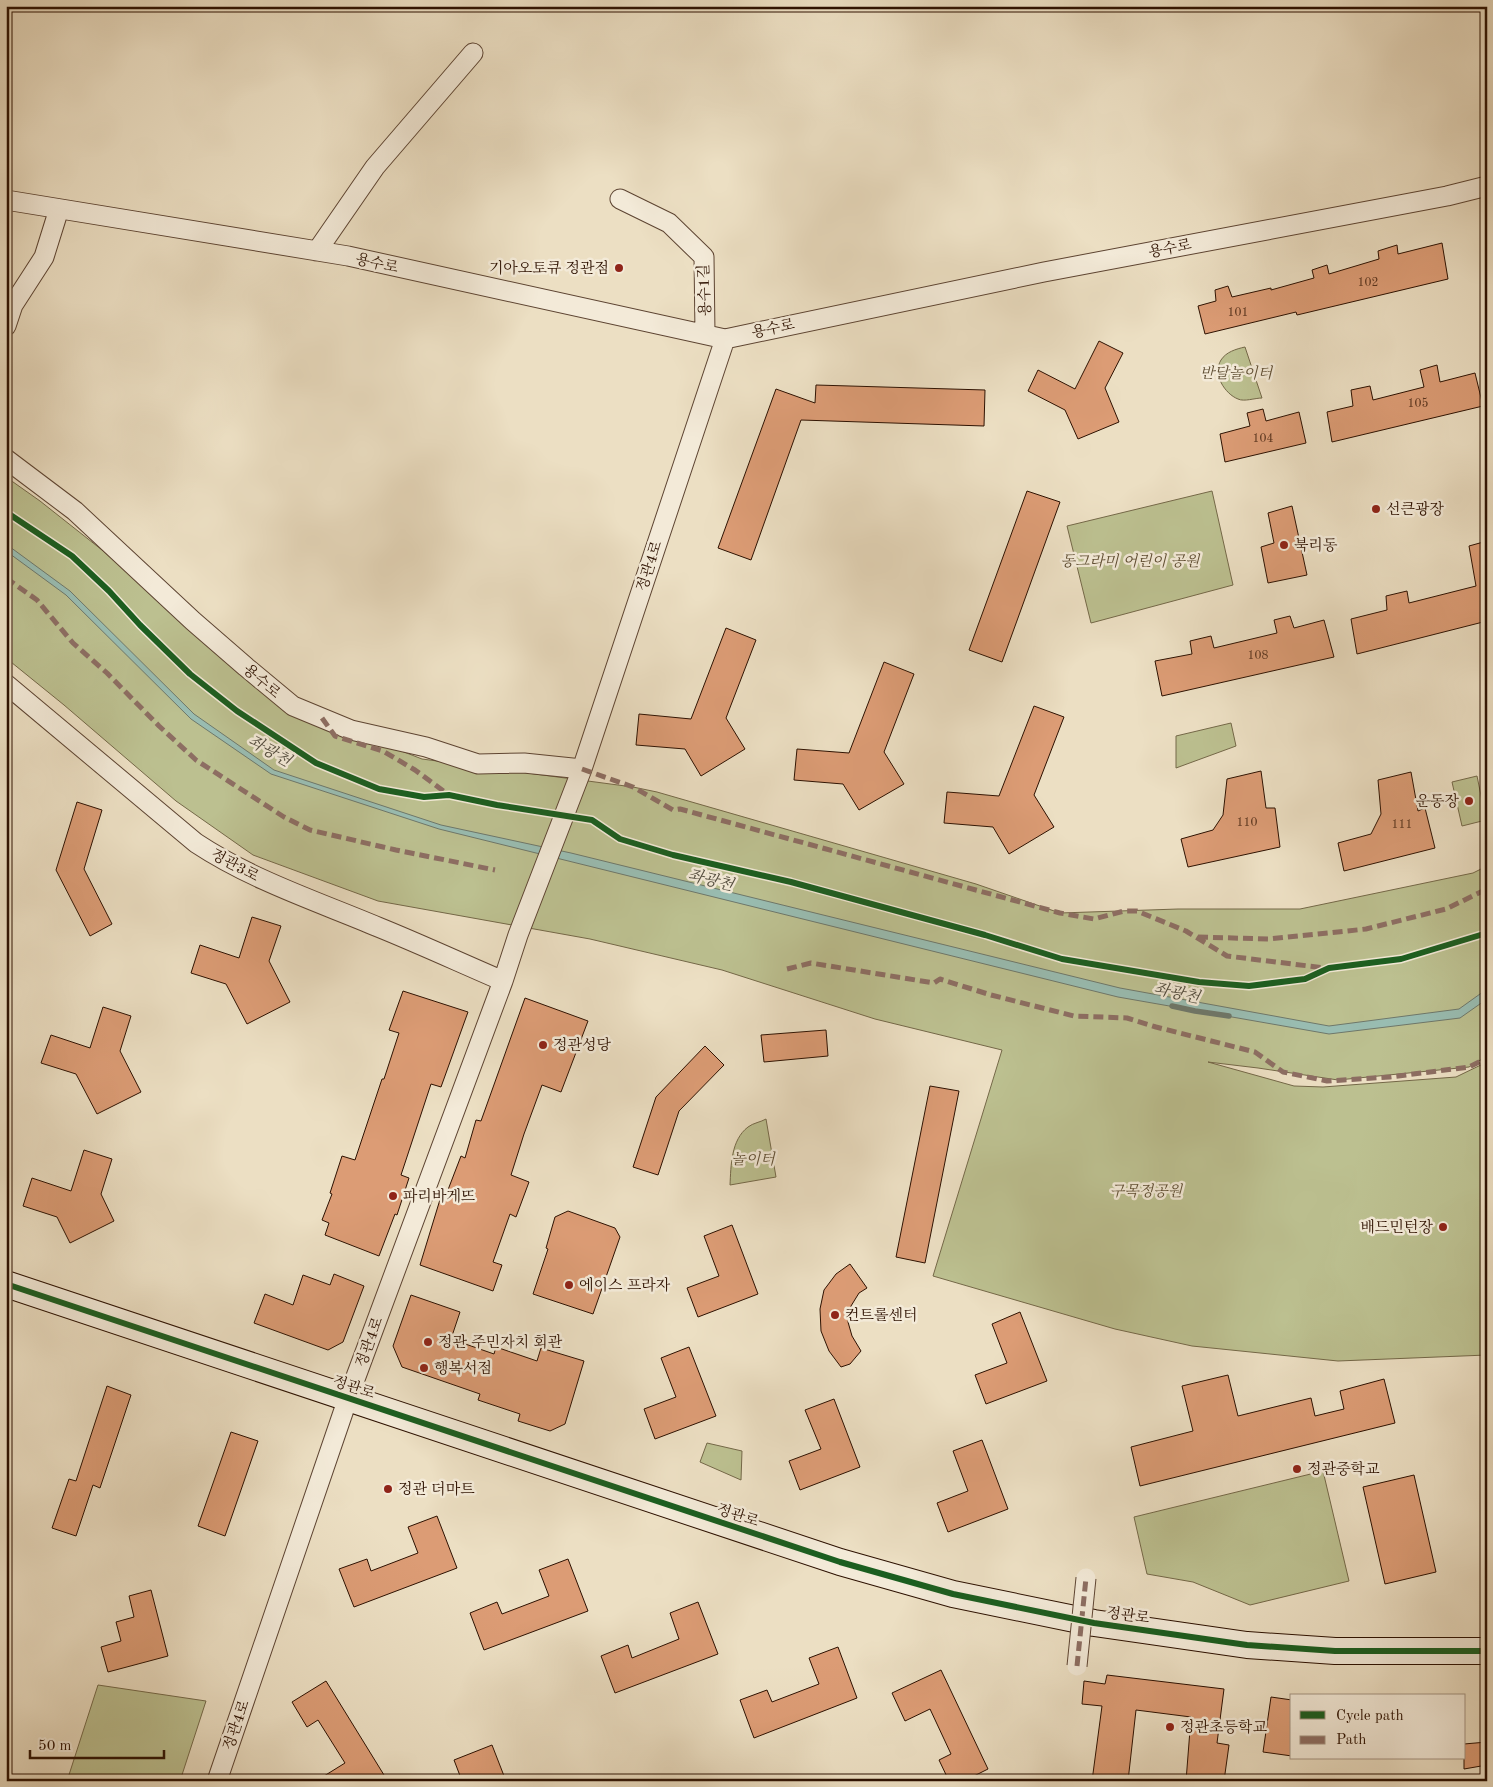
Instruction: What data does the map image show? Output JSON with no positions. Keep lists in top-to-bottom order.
{
  "streets": {
    "street": [
      "용수로",
      "용수1길",
      "정관4로",
      "정관3로",
      "정관로"
    ]
  },
  "crossings": [
    ["용수로", "용수1길"],
    ["용수로", "정관4로"],
    ["정관4로", "정관3로"],
    ["정관4로", "정관로"]
  ],
  "water": ["좌광천"],
  "parks": [
    "반달놀이터",
    "동그라미 어린이 공원",
    "놀이터",
    "구목정공원"
  ],
  "places": [
    "기아오토큐 정관점",
    "선큰광장",
    "북리동",
    "운동장",
    "정관성당",
    "파리바게뜨",
    "배드민턴장",
    "에이스 프라자",
    "컨트롤센터",
    "정관 주민자치 회관",
    "행복서점",
    "정관중학교",
    "정관 더마트",
    "정관초등학교"
  ],
  "house_numbers": [
    "102",
    "101",
    "105",
    "104",
    "108",
    "110",
    "111"
  ],
  "legend": ["Cycle path", "Path"],
  "scale_bar": "50 m"
}
